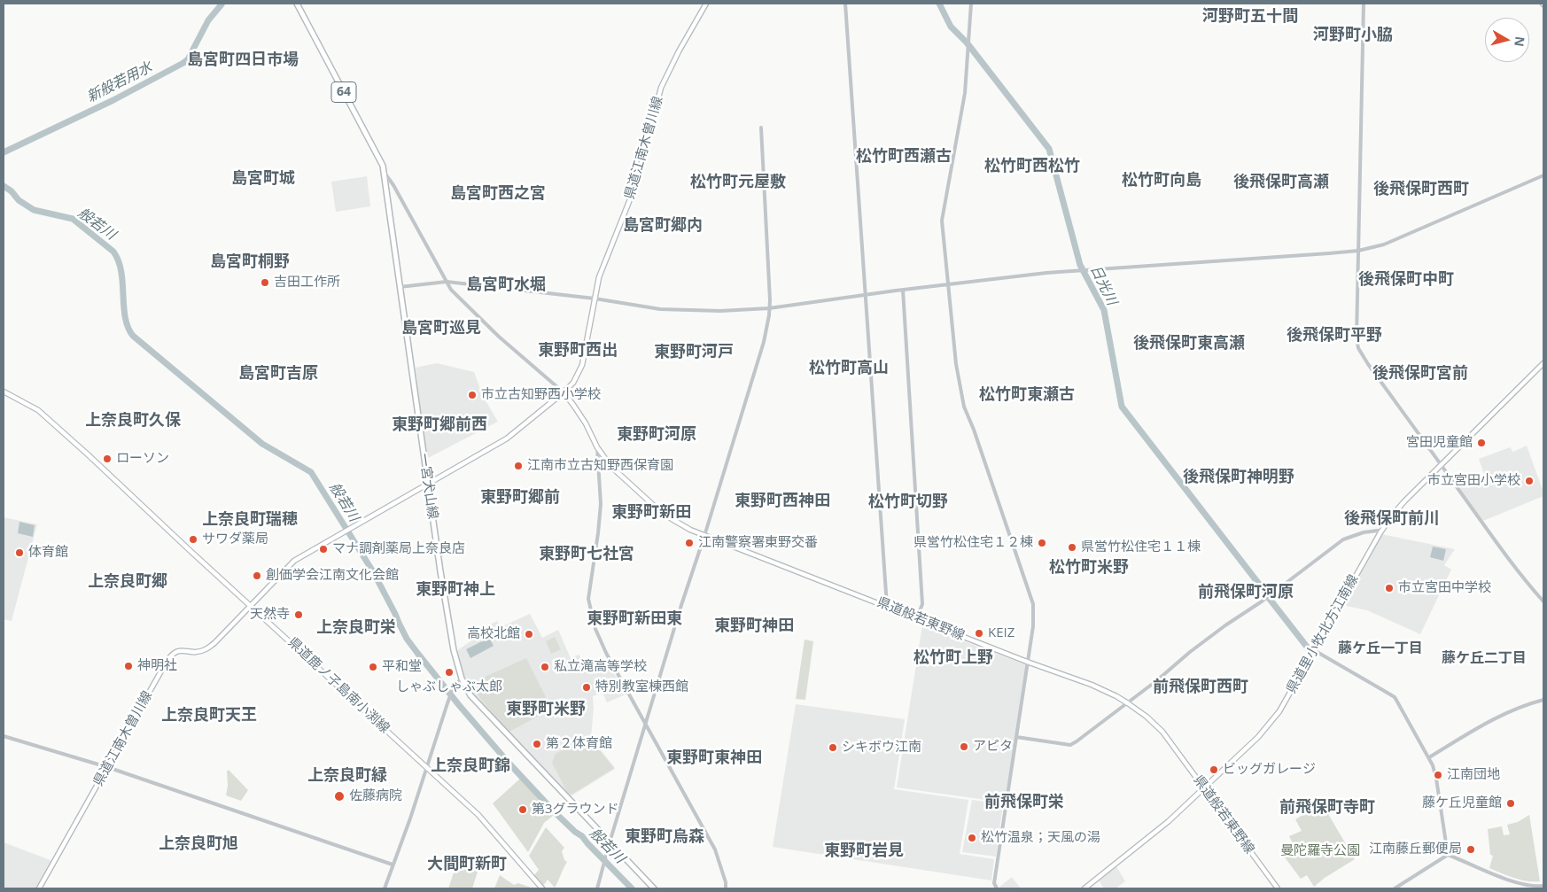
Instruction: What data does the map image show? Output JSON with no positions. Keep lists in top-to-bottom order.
{
  "streets": {
    "main road": [
      "64",
      "県道江南木曽川線",
      "一宮犬山線",
      "県道般若東野線",
      "県道里小牧北方江南線",
      "県道鹿ノ子島南小渕線"
    ]
  },
  "crossings": [
    ["県道江南木曽川線", "一宮犬山線"],
    ["県道江南木曽川線", "県道般若東野線"],
    ["県道江南木曽川線", "県道鹿ノ子島南小渕線"],
    ["県道般若東野線", "県道里小牧北方江南線"]
  ],
  "districts": [
    "河野町五十間",
    "河野町小脇",
    "島宮町四日市場",
    "松竹町西瀬古",
    "松竹町西松竹",
    "島宮町城",
    "松竹町向島",
    "松竹町元屋敷",
    "後飛保町高瀬",
    "後飛保町西町",
    "島宮町西之宮",
    "島宮町郷内",
    "島宮町桐野",
    "後飛保町中町",
    "島宮町水堀",
    "島宮町巡見",
    "後飛保町平野",
    "後飛保町東高瀬",
    "東野町西出",
    "東野町河戸",
    "松竹町高山",
    "島宮町吉原",
    "後飛保町宮前",
    "松竹町東瀬古",
    "上奈良町久保",
    "東野町郷前西",
    "東野町河原",
    "後飛保町神明野",
    "東野町郷前",
    "東野町西神田",
    "松竹町切野",
    "東野町新田",
    "後飛保町前川",
    "上奈良町瑞穂",
    "東野町七社宮",
    "松竹町米野",
    "上奈良町郷",
    "東野町神上",
    "前飛保町河原",
    "東野町新田東",
    "東野町神田",
    "上奈良町栄",
    "藤ケ丘一丁目",
    "松竹町上野",
    "藤ケ丘二丁目",
    "前飛保町西町",
    "東野町米野",
    "上奈良町天王",
    "東野町東神田",
    "上奈良町錦",
    "上奈良町緑",
    "前飛保町栄",
    "前飛保町寺町",
    "東野町烏森",
    "上奈良町旭",
    "東野町岩見",
    "大間町新町"
  ],
  "water": ["新般若用水", "般若川", "日光川"],
  "parks": ["曼陀羅寺公園"],
  "places": [
    "吉田工作所",
    "市立古知野西小学校",
    "宮田児童館",
    "ローソン",
    "江南市立古知野西保育園",
    "市立宮田小学校",
    "サワダ薬局",
    "江南警察署東野交番",
    "県営竹松住宅１２棟",
    "県営竹松住宅１１棟",
    "マナ調剤薬局上奈良店",
    "体育館",
    "創価学会江南文化会館",
    "市立宮田中学校",
    "天然寺",
    "KEIZ",
    "高校北館",
    "神明社",
    "平和堂",
    "私立滝高等学校",
    "しゃぶしゃぶ太郎",
    "特別教室棟西館",
    "第２体育館",
    "アピタ",
    "シキボウ江南",
    "ビッグガレージ",
    "江南団地",
    "佐藤病院",
    "藤ケ丘児童館",
    "第3グラウンド",
    "松竹温泉；天風の湯",
    "江南藤丘郵便局"
  ],
  "north": "right"
}
